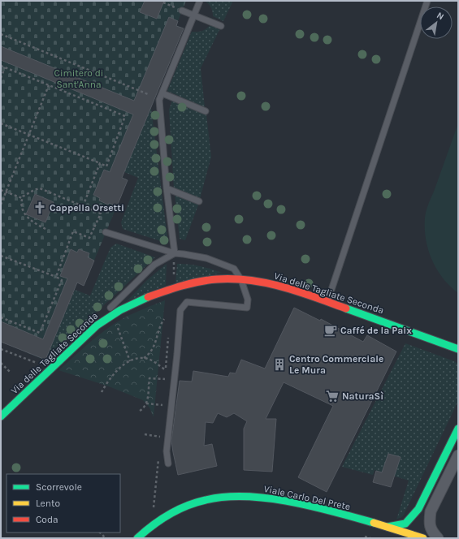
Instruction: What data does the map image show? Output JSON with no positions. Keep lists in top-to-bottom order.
{
  "streets": {
    "main road": ["Via delle Tagliate Seconda", "Viale Carlo Del Prete"]
  },
  "parks": ["Cimitero di Sant'Anna"],
  "places": {
    "church": ["Cappella Orsetti"],
    "cafe": ["Caffé de la Paix"],
    "building": ["Centro Commerciale Le Mura"],
    "supermarket": ["NaturaSì"]
  },
  "legend": ["Scorrevole", "Lento", "Coda"],
  "north": "top right"
}
